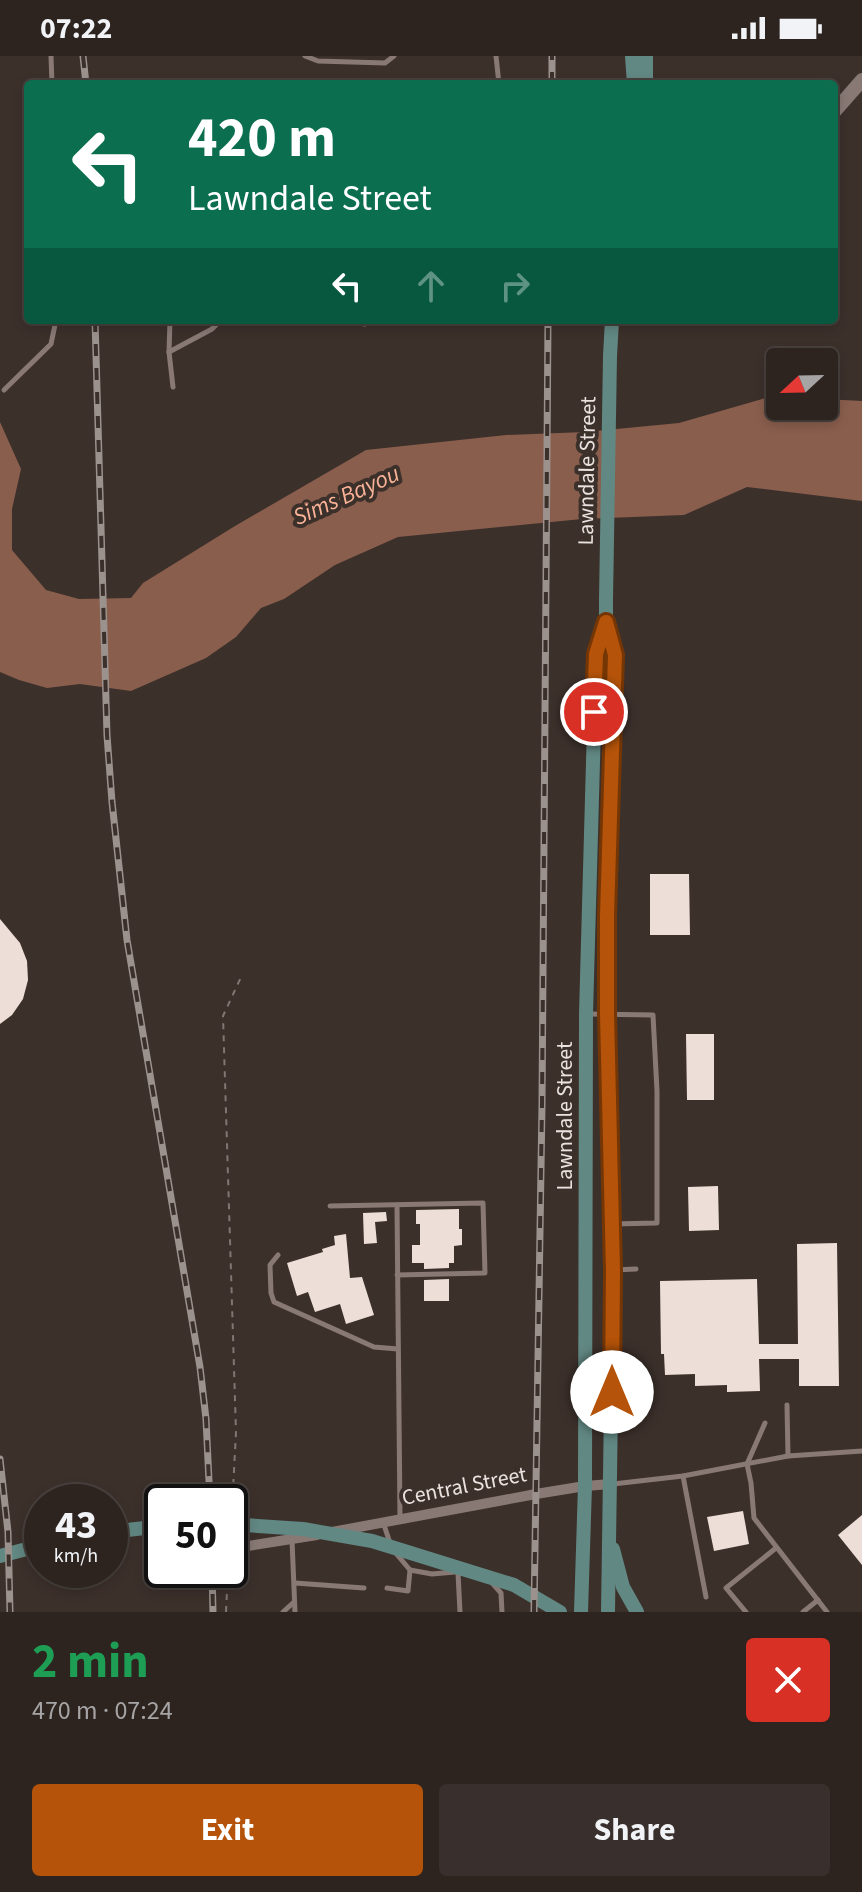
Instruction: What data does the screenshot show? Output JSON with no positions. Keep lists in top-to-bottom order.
{
  "streets": {
    "main road": ["Lawndale Street"],
    "street": ["Central Street"]
  },
  "crossings": [
    ["Lawndale Street", "Central Street"]
  ],
  "water": ["Sims Bayou"],
  "north": "left",
  "page": {
    "status": "07:22",
    "turn": ["420 m", "Lawndale Street"],
    "speed": "43 km/h",
    "limit": "50",
    "heading": ["2 min", "470 m · 07:24"],
    "buttons": ["Exit", "Share"]
  }
}
